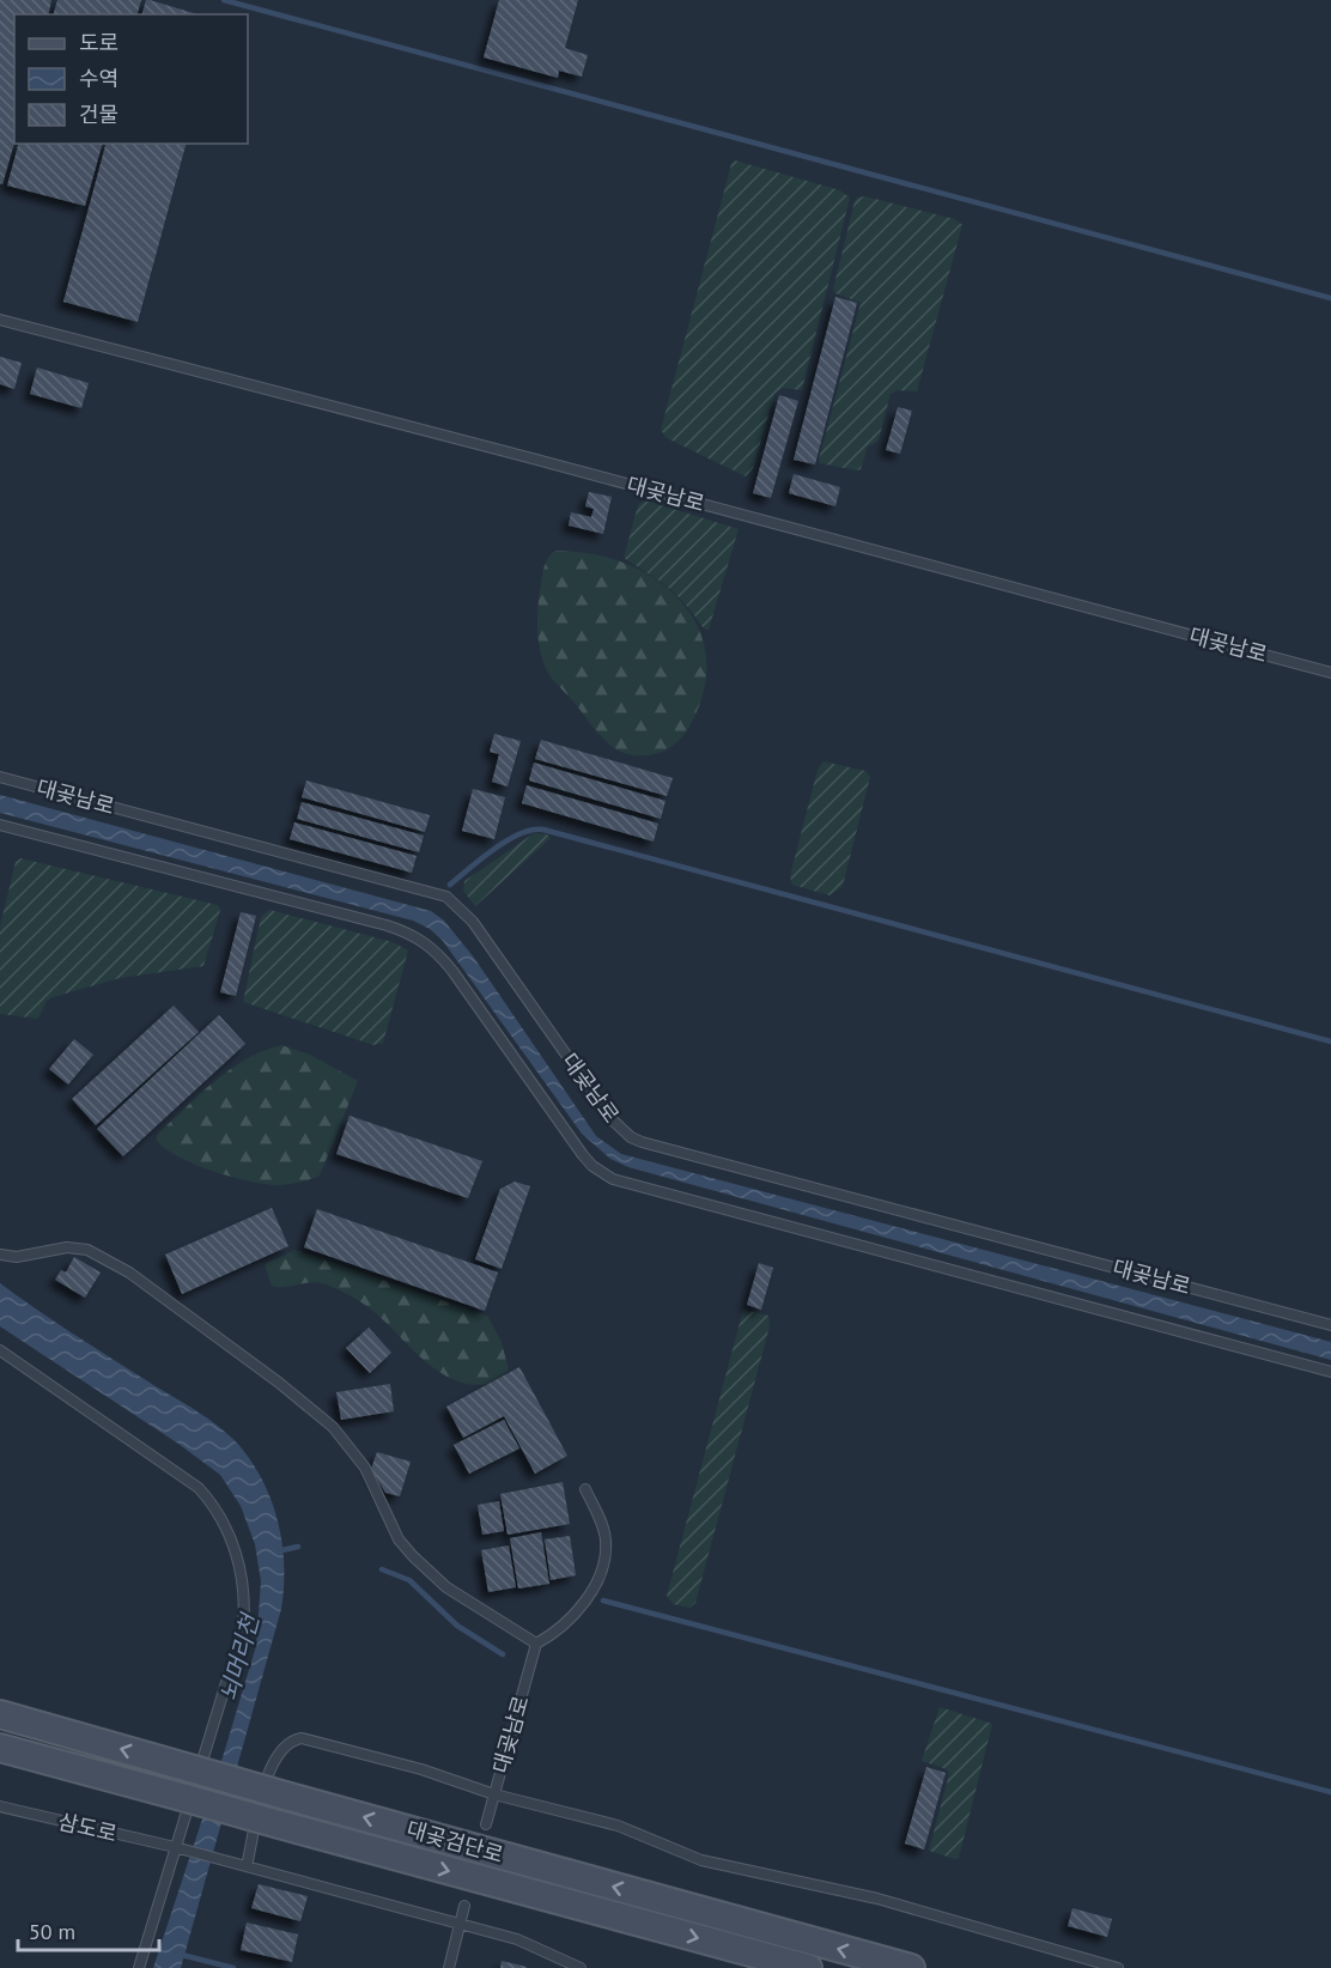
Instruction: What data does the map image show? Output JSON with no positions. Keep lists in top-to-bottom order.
{
  "streets": {
    "main road": ["대곶검단로"],
    "lane": ["대곶남로", "삼도로"]
  },
  "water": ["뇌머리천"],
  "legend": ["도로", "수역", "건물"],
  "scale_bar": "50 m"
}
